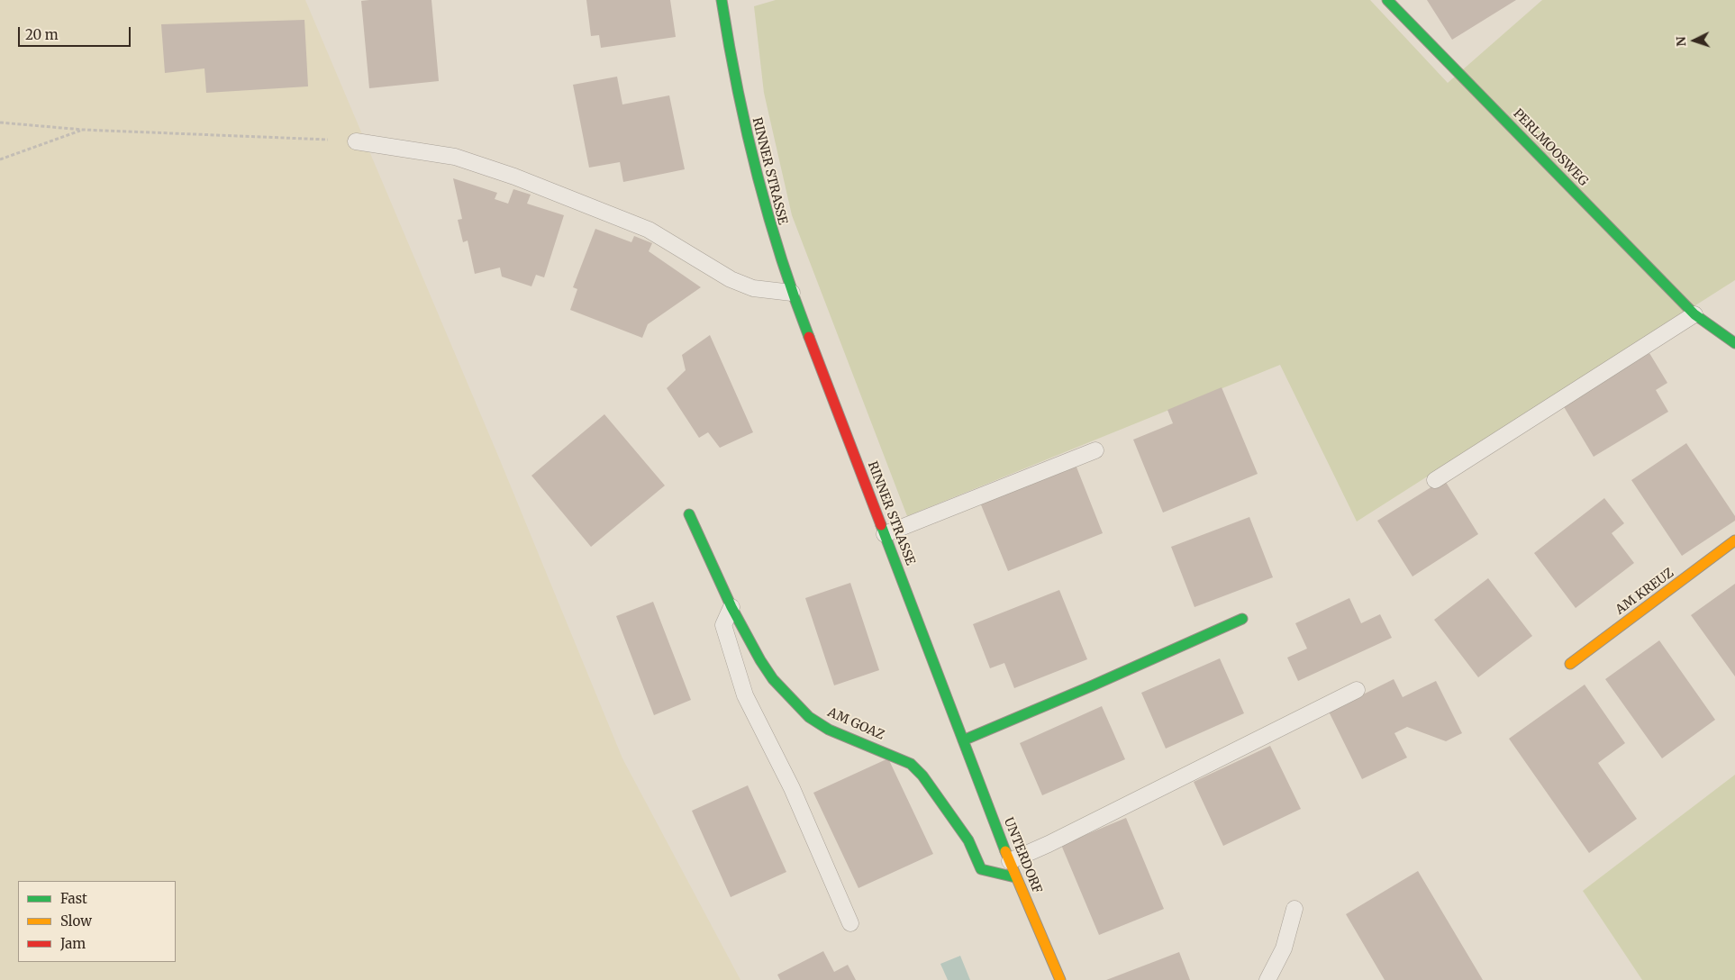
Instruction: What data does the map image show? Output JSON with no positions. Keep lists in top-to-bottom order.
{
  "streets": {
    "street": [
      "PERLMOOSWEG",
      "RINNER STRASSE",
      "AM KREUZ",
      "AM GOAZ",
      "UNTERDORF"
    ]
  },
  "crossings": [
    ["RINNER STRASSE", "UNTERDORF"],
    ["AM GOAZ", "UNTERDORF"]
  ],
  "legend": ["Fast", "Slow", "Jam"],
  "scale_bar": "20 m",
  "north": "left"
}
